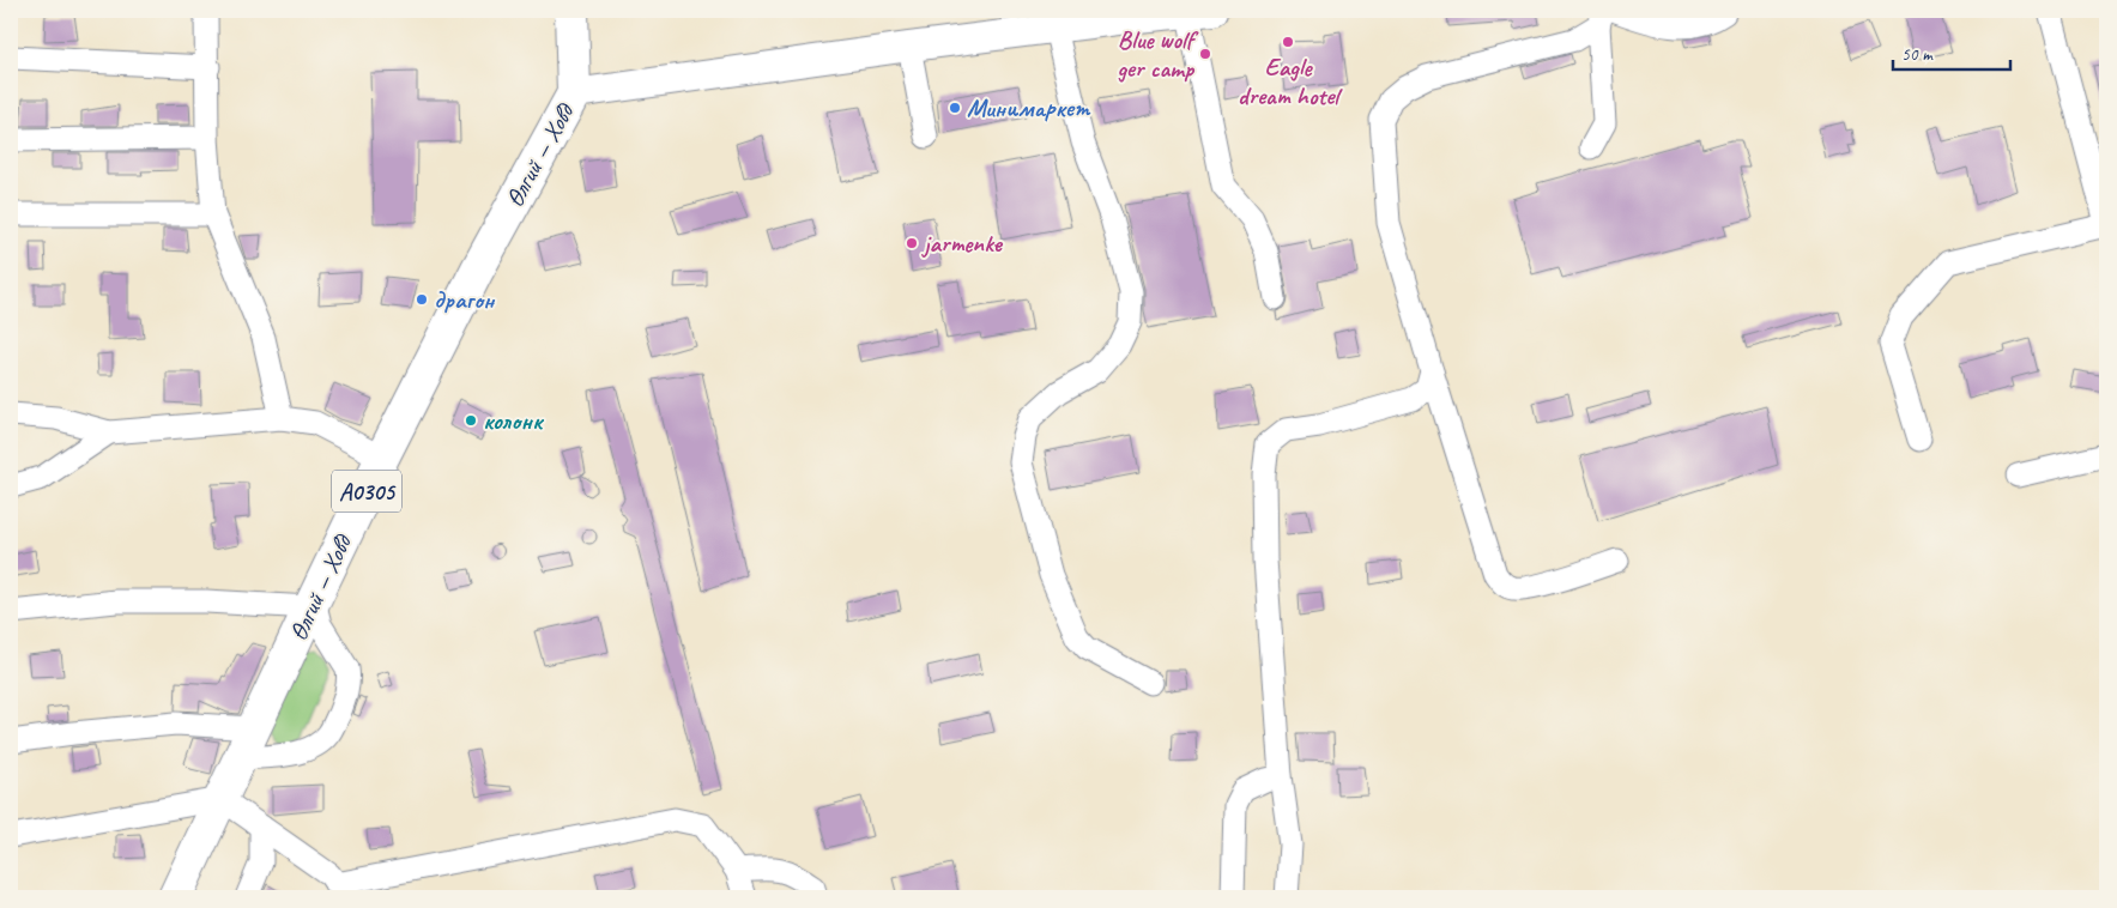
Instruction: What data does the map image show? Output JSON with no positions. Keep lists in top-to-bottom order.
{
  "streets": {
    "highway": ["Өлгий — Ховд", "A0305"]
  },
  "places": [
    "Eagle dream hotel",
    "Blue wolf ger camp",
    "Минимаркет",
    "jarmenke",
    "драгон",
    "колонк"
  ],
  "scale_bar": "50 m"
}
